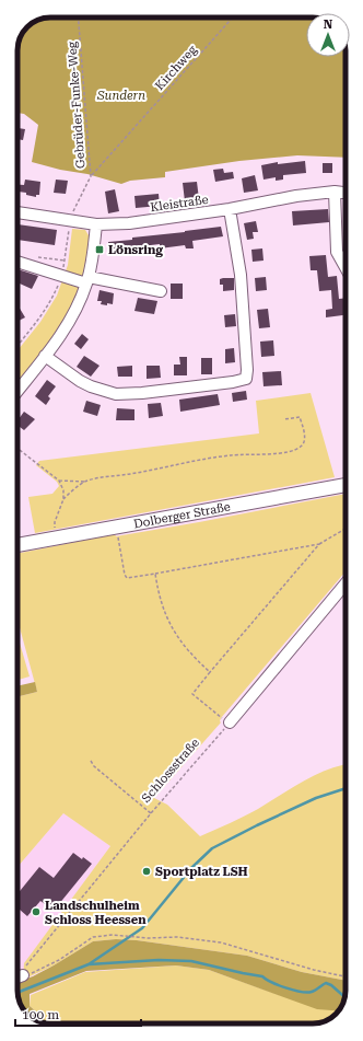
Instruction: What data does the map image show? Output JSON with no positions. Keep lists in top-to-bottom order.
{
  "streets": {
    "main road": ["Dolberger Straße"],
    "street": ["Kleistraße"],
    "path": ["Kirchweg", "Gebrüder-Funke-Weg", "Schlossstraße"]
  },
  "crossings": [
    ["Kirchweg", "Gebrüder-Funke-Weg"],
    ["Gebrüder-Funke-Weg", "Kleistraße"]
  ],
  "parks": ["Sundern"],
  "places": {
    "transit": ["Lönsring"],
    "other": ["Sportplatz LSH", "Landschulheim Schloss Heessen"]
  },
  "scale_bar": "100 m",
  "north": "top"
}
